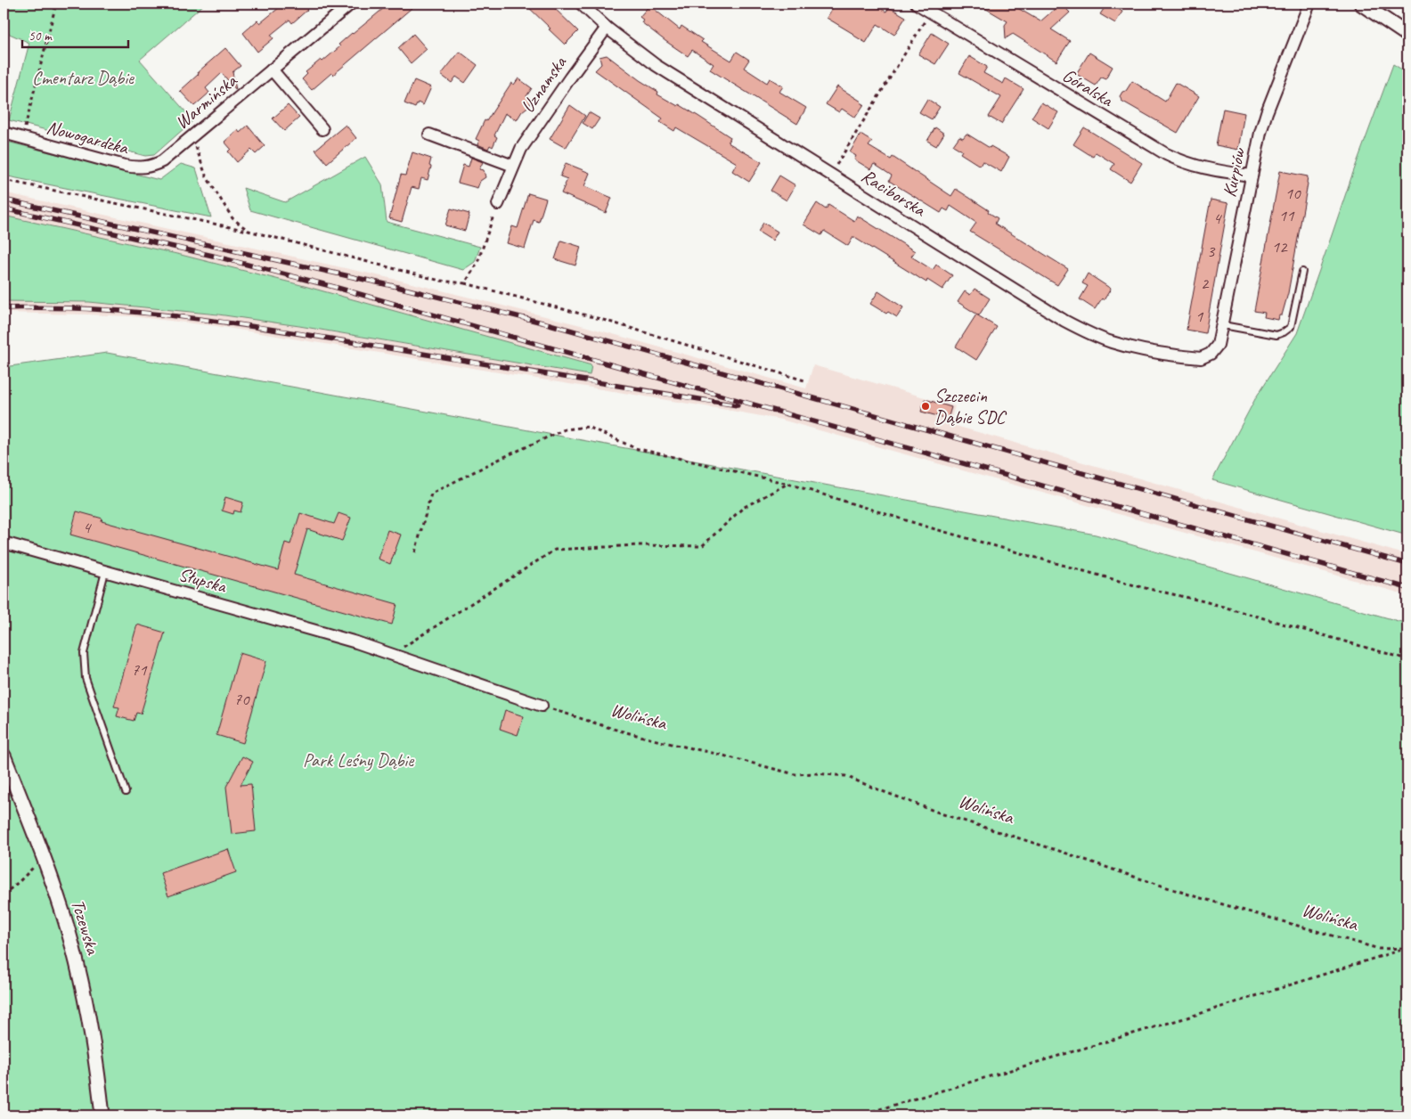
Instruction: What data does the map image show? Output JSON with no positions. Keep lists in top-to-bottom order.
{
  "streets": {
    "street": [
      "Uznamska",
      "Góralska",
      "Warmińska",
      "Nowogardzka",
      "Kurpiów",
      "Raciborska",
      "Słupska",
      "Tczewska"
    ],
    "path": ["Wolińska"]
  },
  "crossings": [
    ["Uznamska", "Raciborska"],
    ["Góralska", "Kurpiów"],
    ["Warmińska", "Nowogardzka"],
    ["Kurpiów", "Raciborska"]
  ],
  "parks": ["Cmentarz Dąbie", "Park Leśny Dąbie"],
  "places": ["Szczecin Dąbie SDC"],
  "house_numbers": [
    "10",
    "11",
    "4",
    "12",
    "3",
    "2",
    "1",
    "4",
    "71",
    "70"
  ],
  "scale_bar": "50 m"
}
